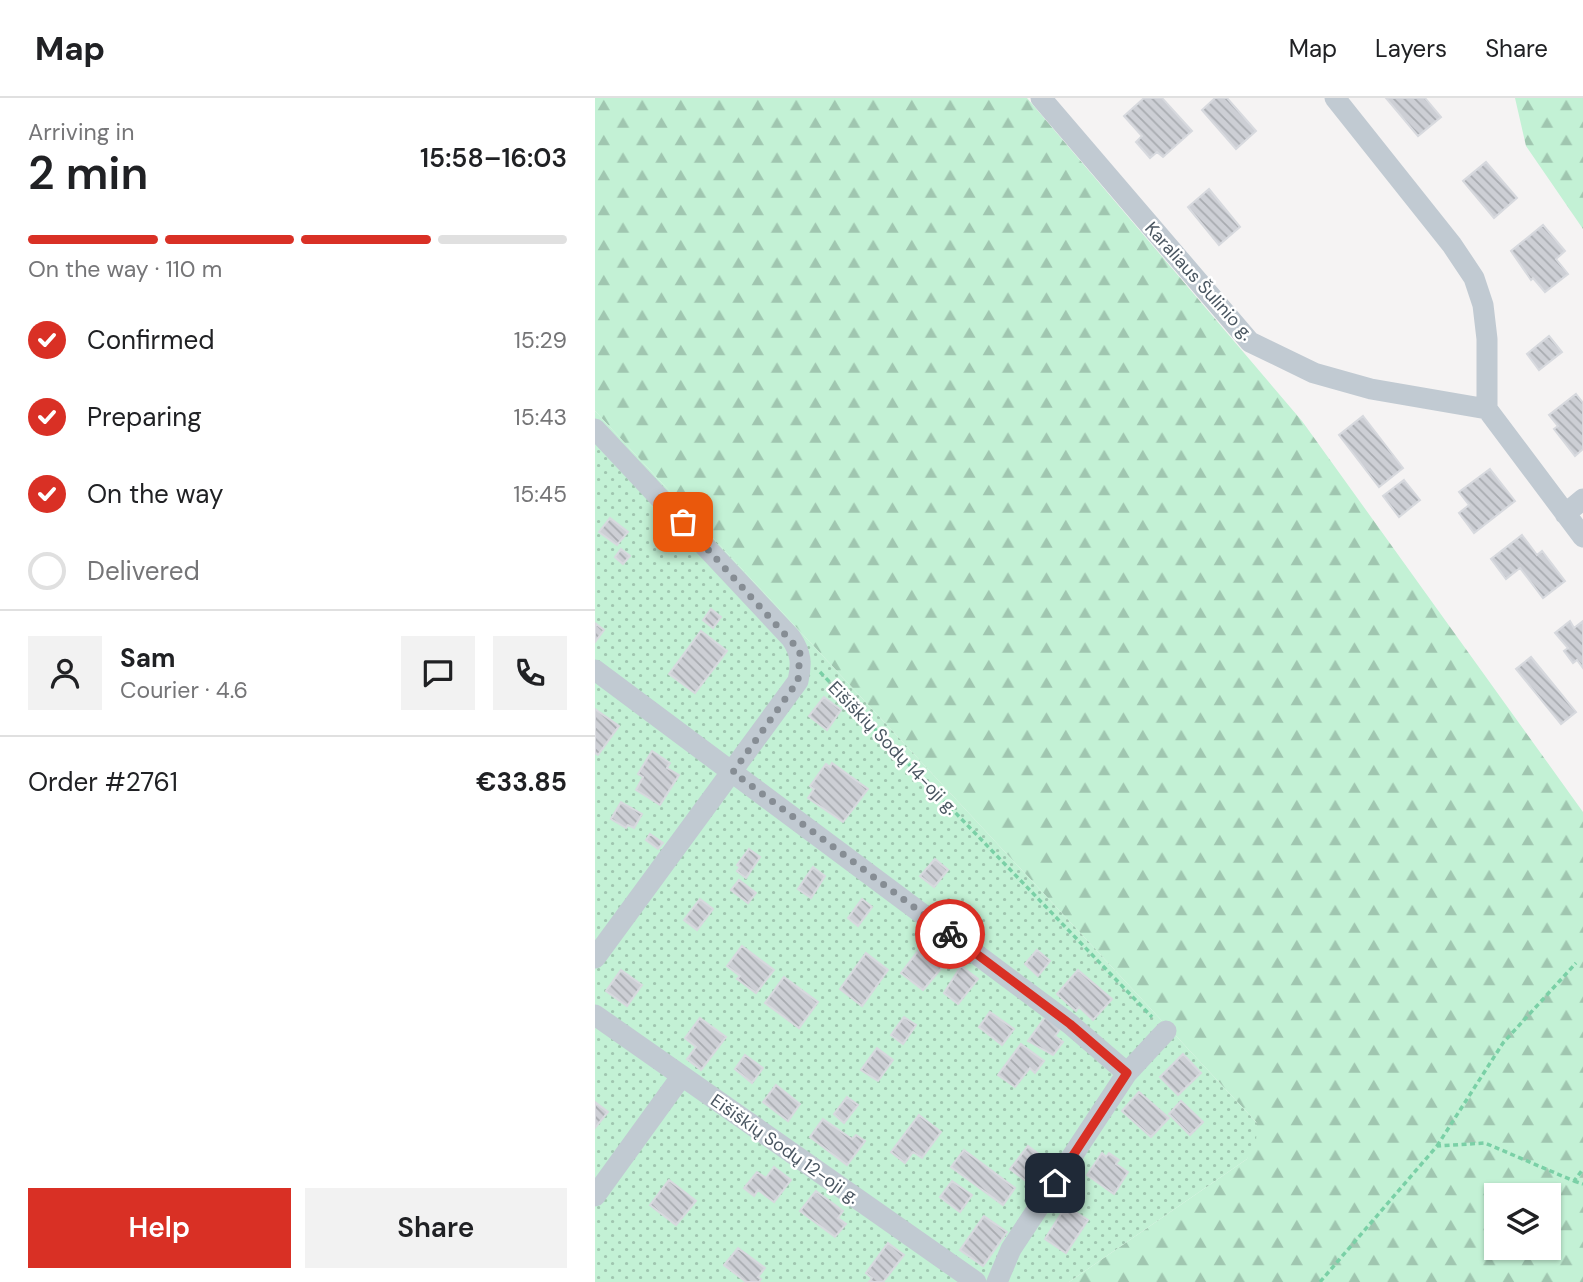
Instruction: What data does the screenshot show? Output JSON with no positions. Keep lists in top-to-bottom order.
{
  "streets": {
    "street": ["Karaliaus Šulinio g.", "Eišiškių Sodų 12-oji g."],
    "path": ["Eišiškių Sodų 14-oji g."]
  },
  "page": {
    "header": "Map",
    "nav": ["Map", "Layers", "Share"],
    "heading": ["2 min", "Arriving in", "15:58–16:03"],
    "panel": [
      "Sam",
      "Courier · 4.6",
      "Order #2761",
      "€33.85"
    ],
    "bar": "On the way · 110 m",
    "list": [
      ["Confirmed", "15:29"],
      ["Preparing", "15:43"],
      ["On the way", "15:45"],
      "Delivered"
    ],
    "buttons": ["Help", "Share"]
  }
}
